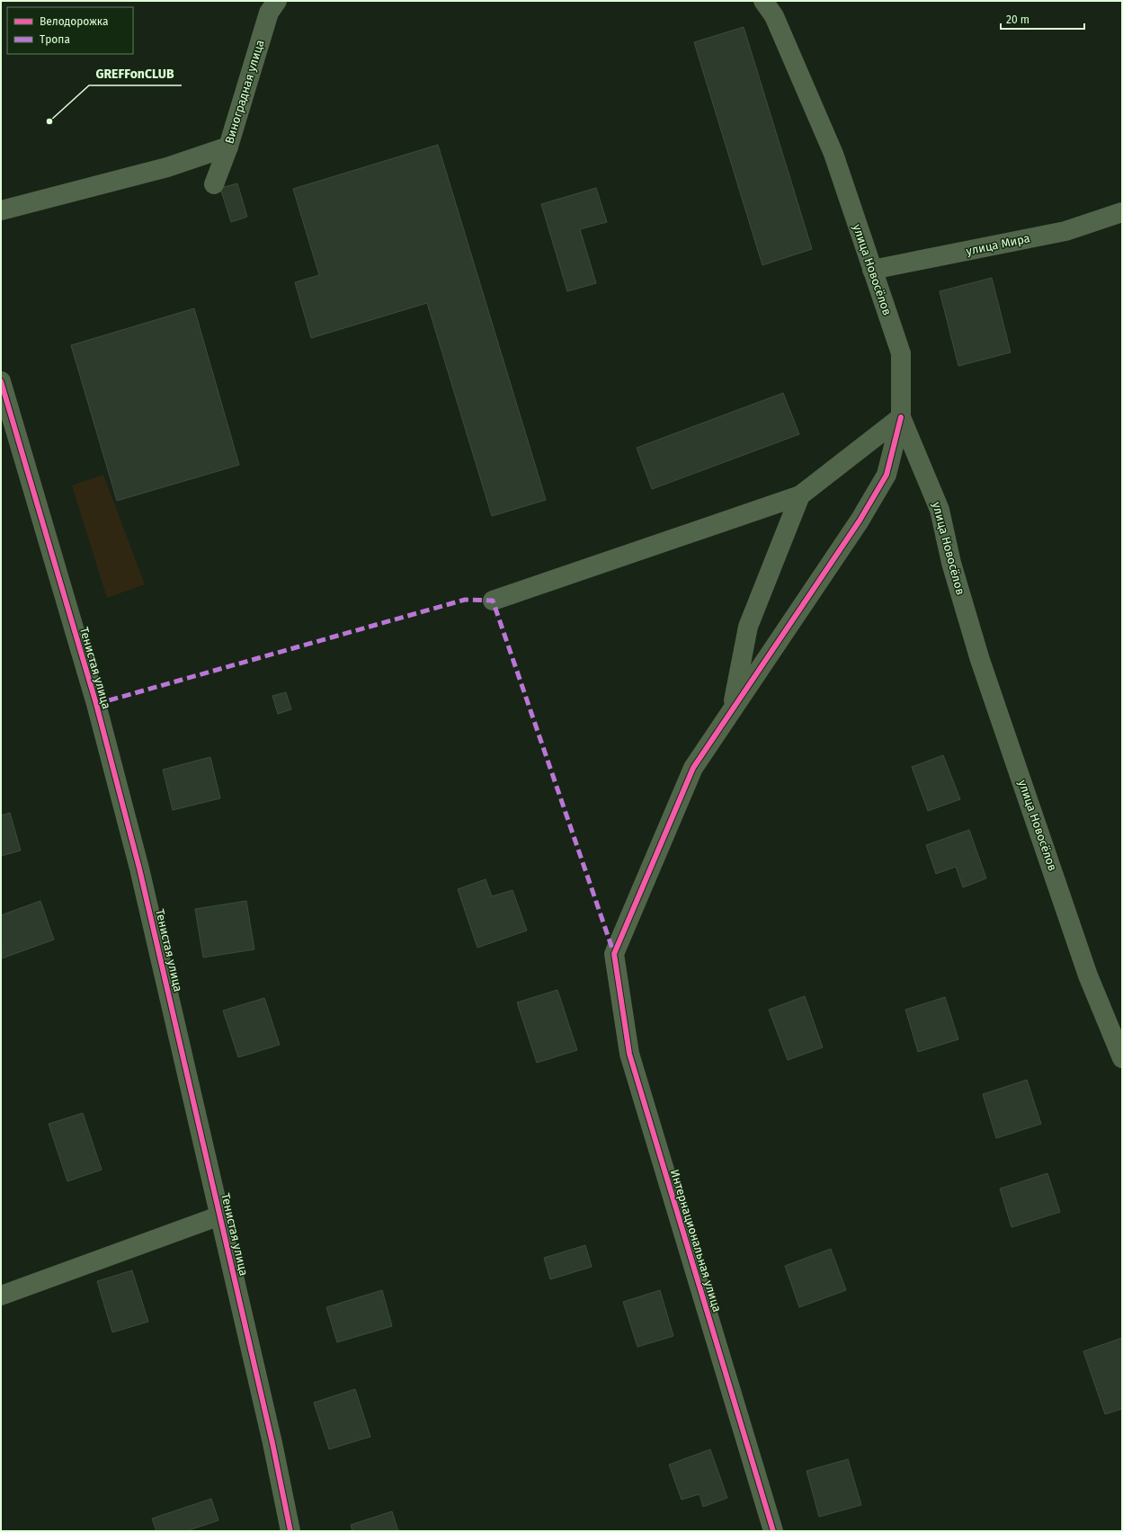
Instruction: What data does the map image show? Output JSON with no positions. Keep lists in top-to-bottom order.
{
  "streets": {
    "street": [
      "Виноградная улица",
      "улица Мира",
      "улица Новосёлов",
      "Тенистая улица",
      "Интернациональная улица"
    ]
  },
  "crossings": [
    ["улица Мира", "улица Новосёлов"]
  ],
  "places": ["GREFFonCLUB"],
  "legend": ["Велодорожка", "Тропа"],
  "scale_bar": "20 m"
}
